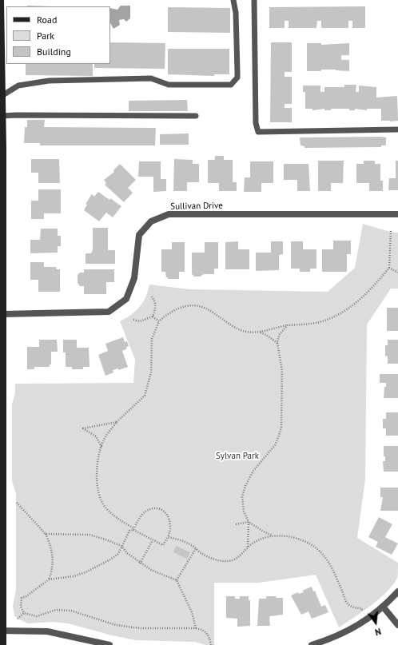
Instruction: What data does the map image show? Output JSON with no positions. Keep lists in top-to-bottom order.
{
  "streets": {
    "street": ["Sullivan Drive"]
  },
  "parks": ["Sylvan Park"],
  "legend": ["Road", "Park", "Building"],
  "north": "bottom"
}
